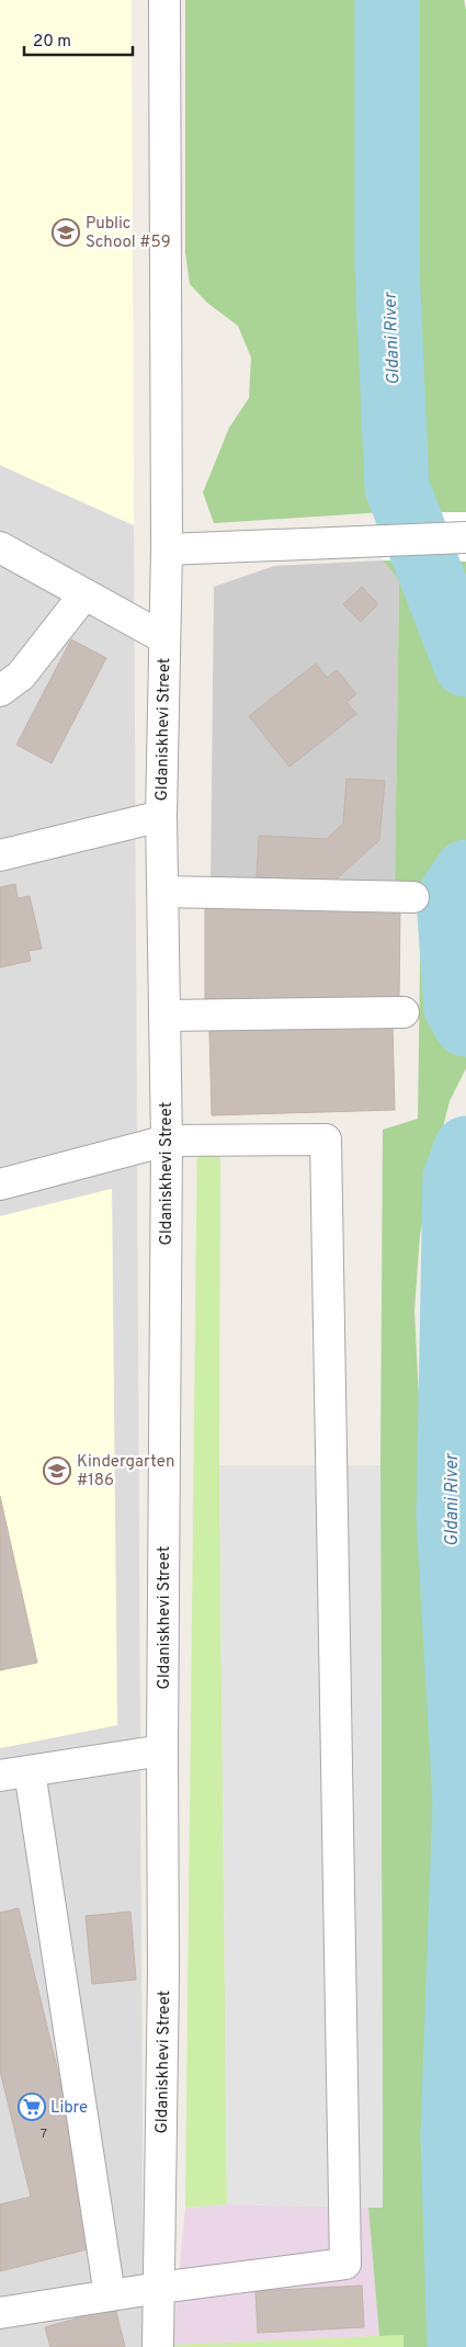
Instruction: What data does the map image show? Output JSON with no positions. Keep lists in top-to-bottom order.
{
  "streets": {
    "street": ["Gldaniskhevi Street"]
  },
  "water": ["Gldani River"],
  "places": {
    "school or university": ["Public School #59", "Kindergarten #186"],
    "supermarket": ["Libre"]
  },
  "house_numbers": ["7"],
  "scale_bar": "20 m"
}
